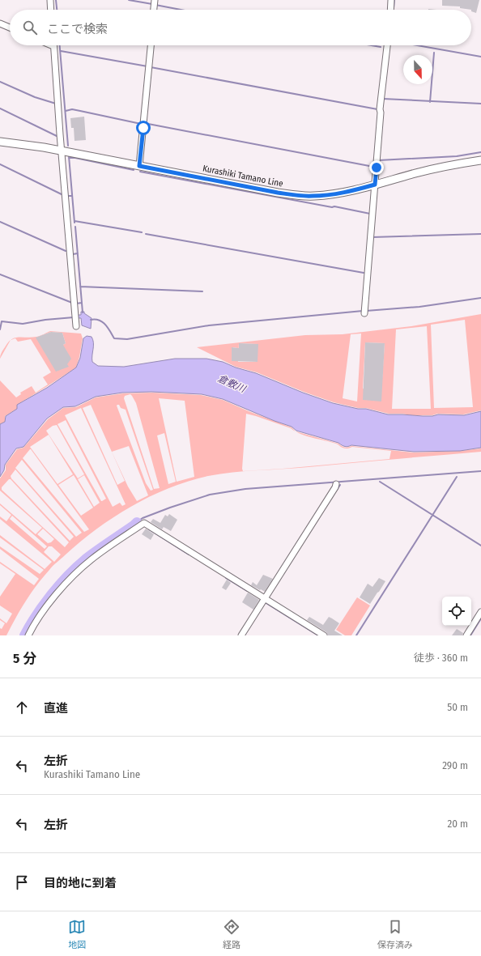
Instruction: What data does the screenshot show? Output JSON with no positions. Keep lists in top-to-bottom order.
{
  "streets": {
    "main road": ["Kurashiki Tamano Line"]
  },
  "water": ["倉敷川"],
  "north": "bottom",
  "page": {
    "search": "ここで検索",
    "heading": ["5 分", "徒歩 · 360 m"],
    "list": [
      ["直進", "50 m"],
      ["左折", "Kurashiki Tamano Line", "290 m"],
      ["左折", "20 m"],
      "目的地に到着"
    ],
    "nav": ["地図", "経路", "保存済み"]
  }
}
